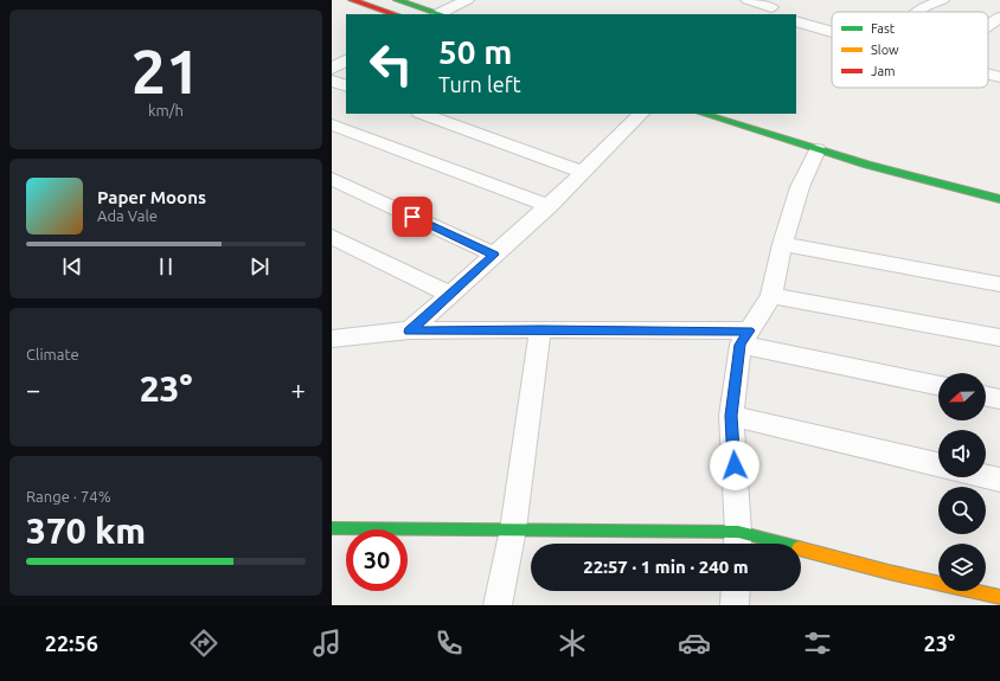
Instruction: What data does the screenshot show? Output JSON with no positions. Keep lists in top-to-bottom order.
{
  "legend": ["Fast", "Slow", "Jam"],
  "north": "left",
  "page": {
    "tile": [
      ["21", "km/h"],
      "Climate",
      ["Range · 74%", "370 km"]
    ],
    "turn": ["50 m", "Turn left"],
    "song": ["Paper Moons", "Ada Vale"],
    "heat": ["−", "23°", "+"],
    "limit": "30",
    "trip": "22:57 · 1 min · 240 m",
    "tabs": ["22:56", "23°"]
  }
}
